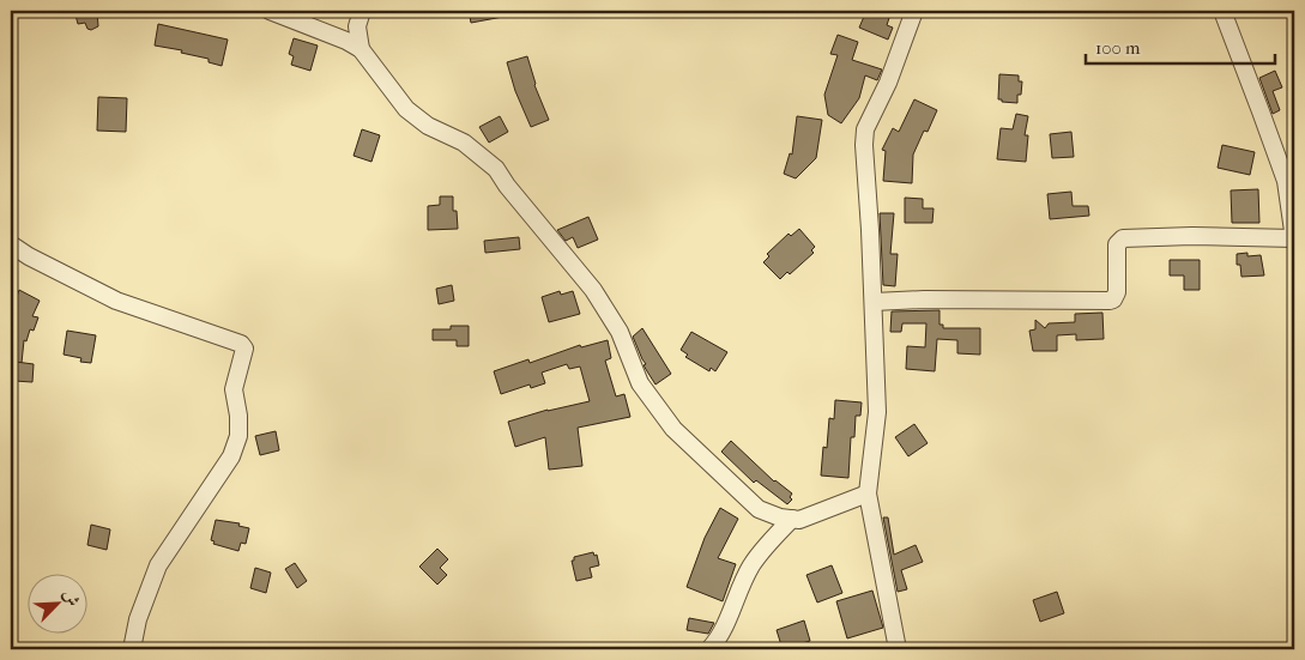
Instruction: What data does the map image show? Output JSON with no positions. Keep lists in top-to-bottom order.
{
  "scale_bar": "100 m",
  "north": "top right"
}
